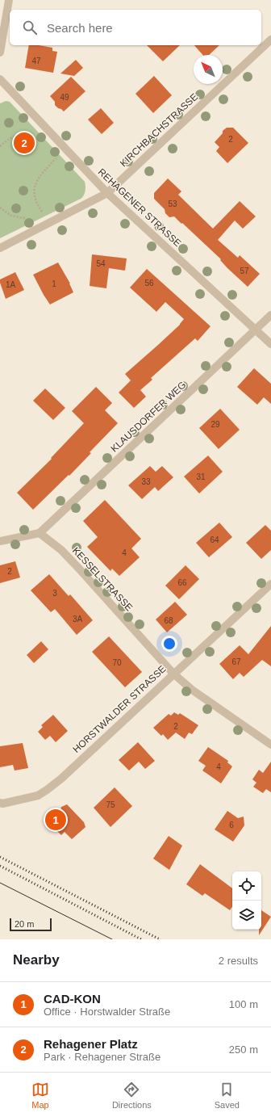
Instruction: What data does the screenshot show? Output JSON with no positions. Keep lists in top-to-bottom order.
{
  "streets": {
    "street": [
      "KIRCHBACHSTRASSE",
      "REHAGENER STRASSE",
      "KLAUSDORFER WEG",
      "KESSELSTRASSE",
      "HORSTWALDER STRASSE"
    ]
  },
  "crossings": [
    ["KIRCHBACHSTRASSE", "REHAGENER STRASSE"],
    ["REHAGENER STRASSE", "KLAUSDORFER WEG"],
    ["KLAUSDORFER WEG", "KESSELSTRASSE"],
    ["KESSELSTRASSE", "HORSTWALDER STRASSE"]
  ],
  "house_numbers": [
    "47",
    "49",
    "2",
    "53",
    "54",
    "57",
    "56",
    "1",
    "1A",
    "29",
    "31",
    "33",
    "64",
    "4",
    "2",
    "66",
    "3",
    "3A",
    "68",
    "67",
    "70",
    "2",
    "4",
    "75",
    "6"
  ],
  "scale_bar": "20 m",
  "north": "top left",
  "page": {
    "search": "Search here",
    "pins": ["2", "1"],
    "scale": "20 m",
    "heading": ["Nearby", "2 results"],
    "list": [
      {
        "mark": "1",
        "name": "CAD-KON",
        "note": "Office · Horstwalder Straße",
        "value": "100 m"
      },
      {
        "mark": "2",
        "name": "Rehagener Platz",
        "note": "Park · Rehagener Straße",
        "value": "250 m"
      }
    ],
    "nav": ["Map", "Directions", "Saved"]
  }
}
